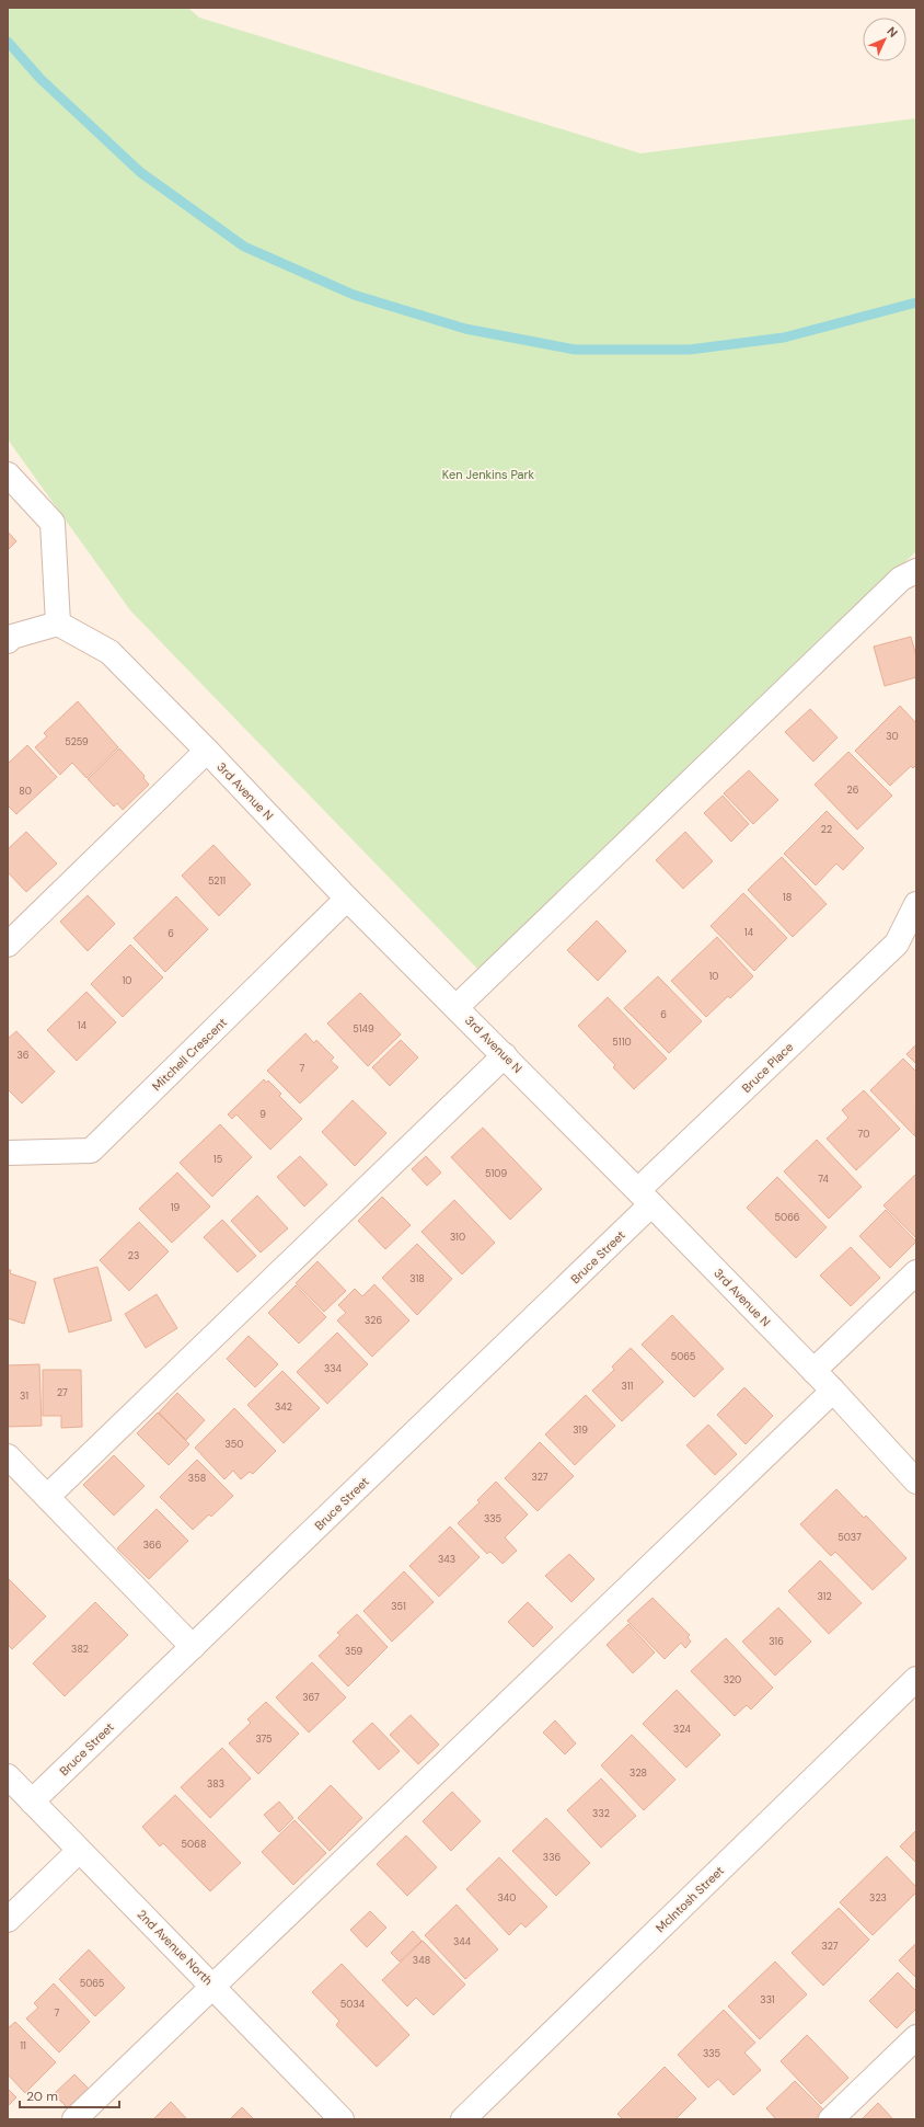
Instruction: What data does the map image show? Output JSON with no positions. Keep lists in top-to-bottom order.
{
  "streets": {
    "street": [
      "3rd Avenue N",
      "Mitchell Crescent",
      "Bruce Place",
      "Bruce Street",
      "McIntosh Street",
      "2nd Avenue North"
    ]
  },
  "crossings": [
    ["3rd Avenue N", "Mitchell Crescent"],
    ["3rd Avenue N", "Bruce Place"],
    ["3rd Avenue N", "Bruce Street"],
    ["Bruce Place", "Bruce Street"],
    ["Bruce Street", "2nd Avenue North"]
  ],
  "parks": ["Ken Jenkins Park"],
  "house_numbers": [
    "30",
    "5259",
    "26",
    "80",
    "22",
    "5211",
    "18",
    "14",
    "6",
    "10",
    "10",
    "6",
    "14",
    "5149",
    "5110",
    "36",
    "7",
    "9",
    "70",
    "15",
    "5109",
    "74",
    "19",
    "5066",
    "310",
    "23",
    "318",
    "326",
    "5065",
    "334",
    "311",
    "27",
    "31",
    "342",
    "319",
    "350",
    "327",
    "358",
    "335",
    "5037",
    "366",
    "343",
    "312",
    "351",
    "316",
    "382",
    "359",
    "320",
    "367",
    "324",
    "375",
    "328",
    "383",
    "332",
    "5068",
    "336",
    "340",
    "323",
    "344",
    "327",
    "348",
    "5065",
    "331",
    "5034",
    "7",
    "11",
    "335"
  ],
  "scale_bar": "20 m",
  "north": "top right"
}
